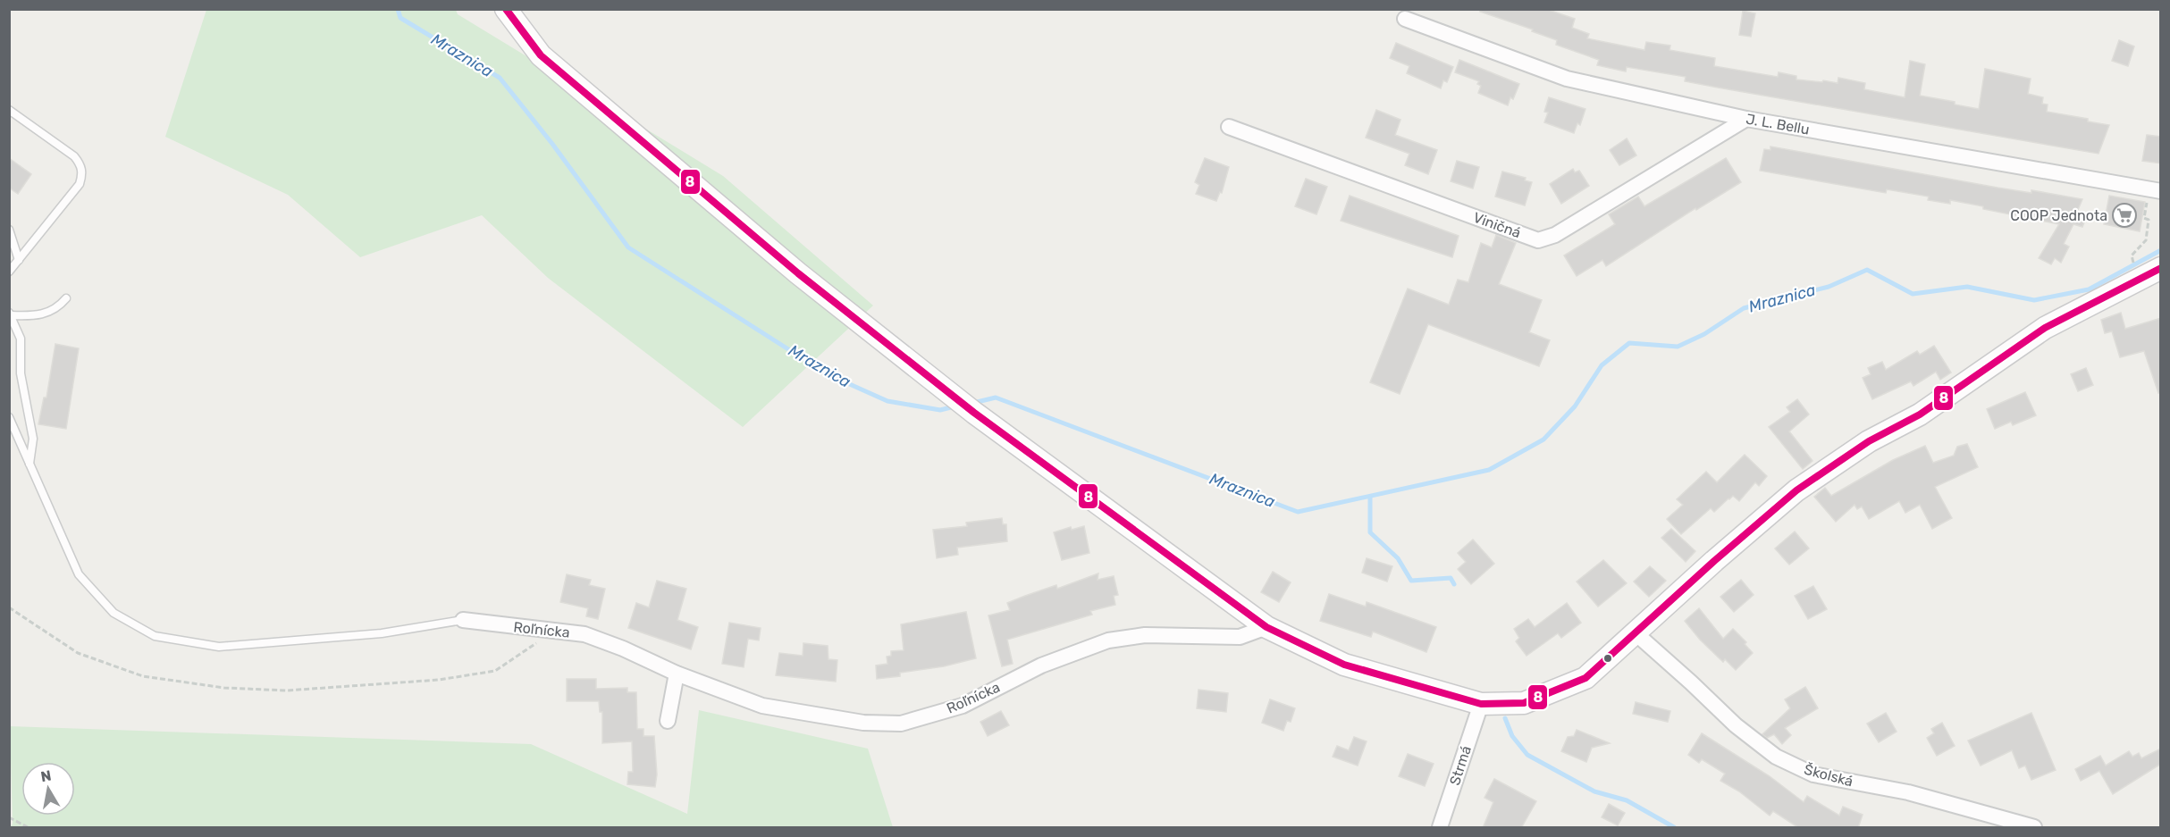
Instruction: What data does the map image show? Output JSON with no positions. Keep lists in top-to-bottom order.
{
  "streets": {
    "street": [
      "J. L. Bellu",
      "Viničná",
      "Roľnícka",
      "Strmá",
      "Školská"
    ]
  },
  "crossings": [
    ["J. L. Bellu", "Viničná"]
  ],
  "water": ["Mraznica"],
  "places": {
    "supermarket": ["COOP Jednota"]
  },
  "lines": ["transit line 8"],
  "north": "top"
}
